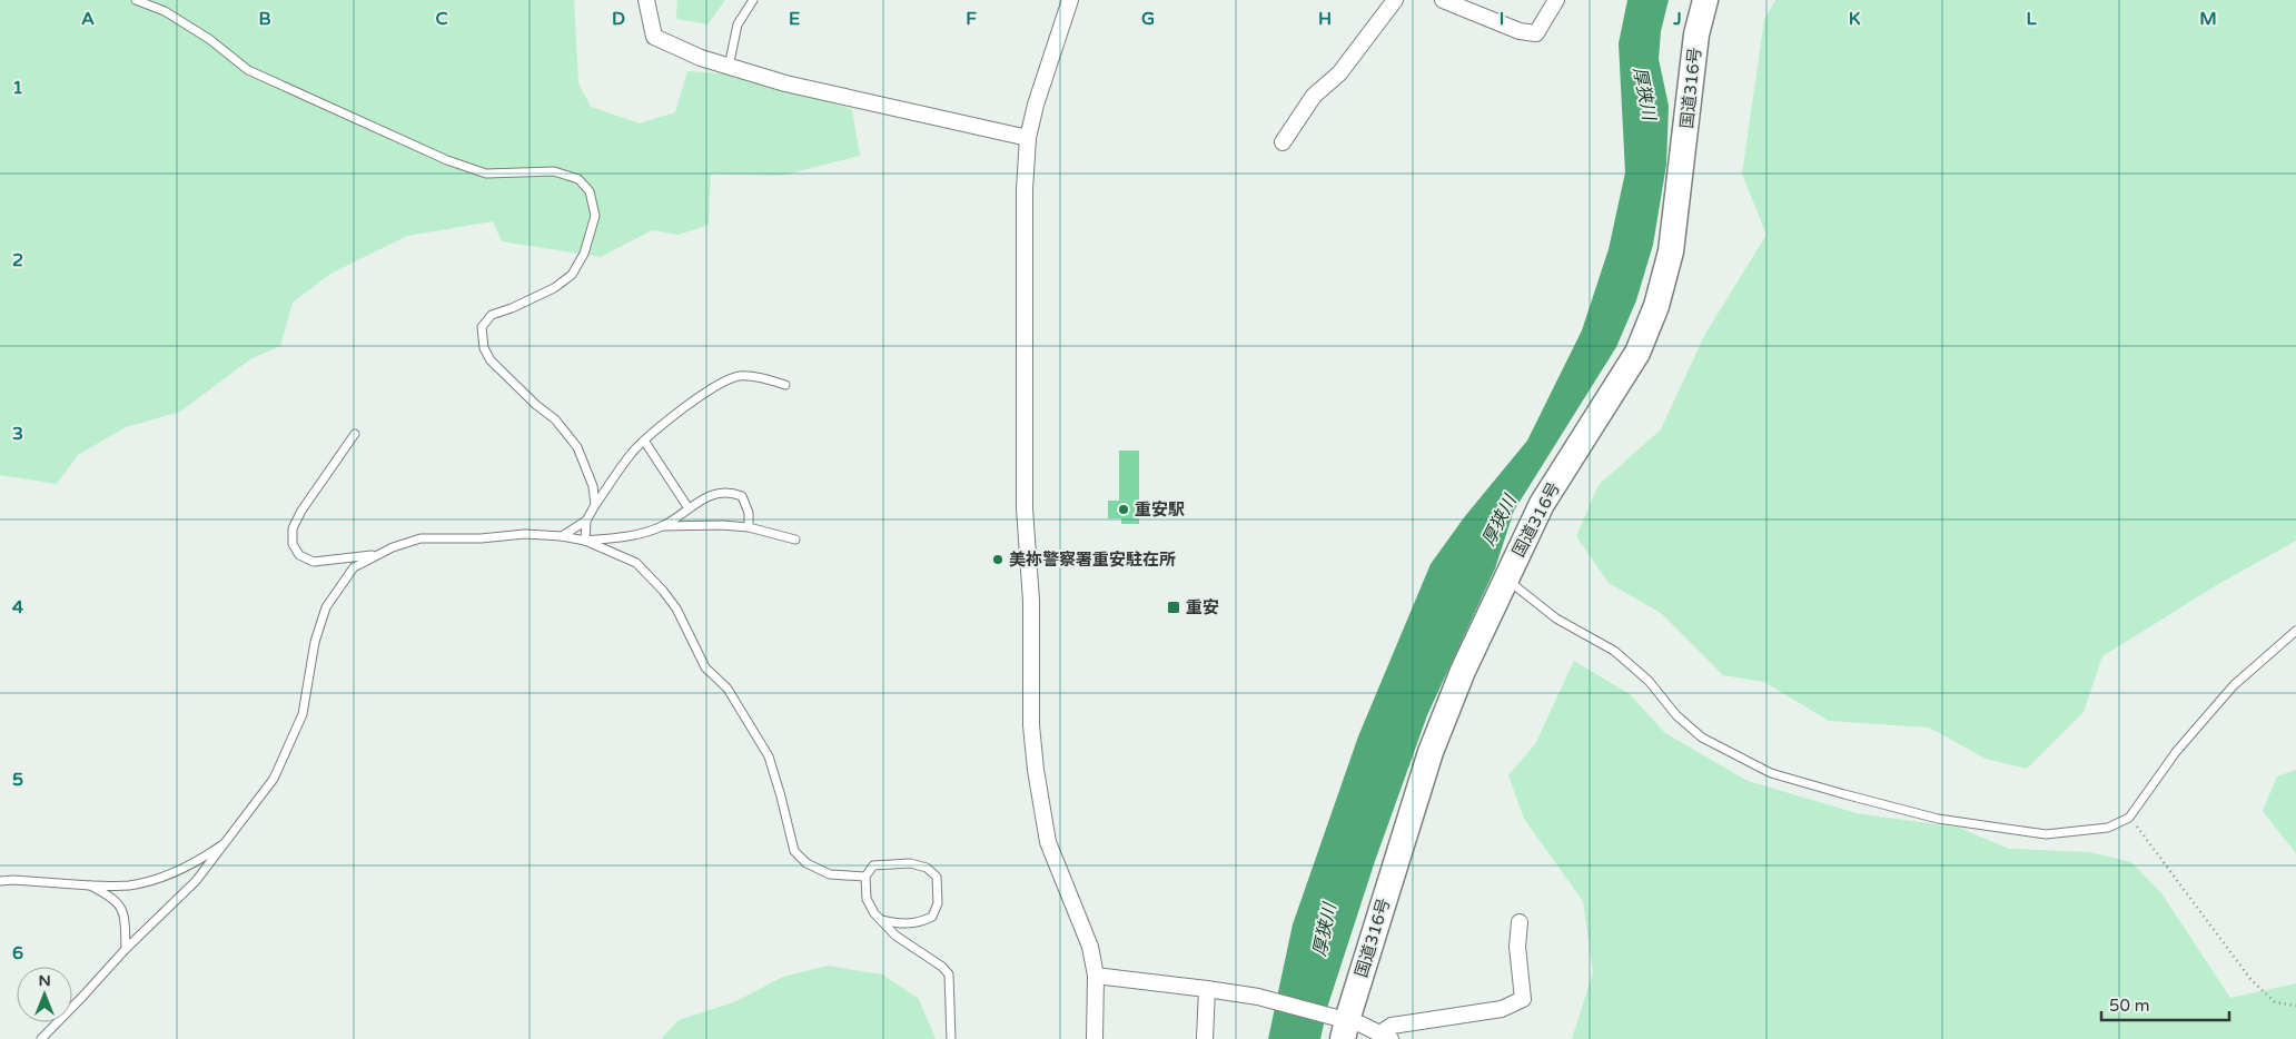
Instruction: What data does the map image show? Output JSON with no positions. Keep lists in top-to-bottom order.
{
  "streets": {
    "highway": ["国道316号"]
  },
  "water": ["厚狭川"],
  "places": {
    "other": ["重安駅", "美祢警察署重安駐在所"],
    "transit": ["重安"]
  },
  "scale_bar": "50 m",
  "north": "top",
  "grid": {
    "columns": [
      "A",
      "B",
      "C",
      "D",
      "E",
      "F",
      "G",
      "H",
      "I",
      "J",
      "K",
      "L",
      "M"
    ],
    "rows": [
      "1",
      "2",
      "3",
      "4",
      "5",
      "6"
    ]
  }
}
